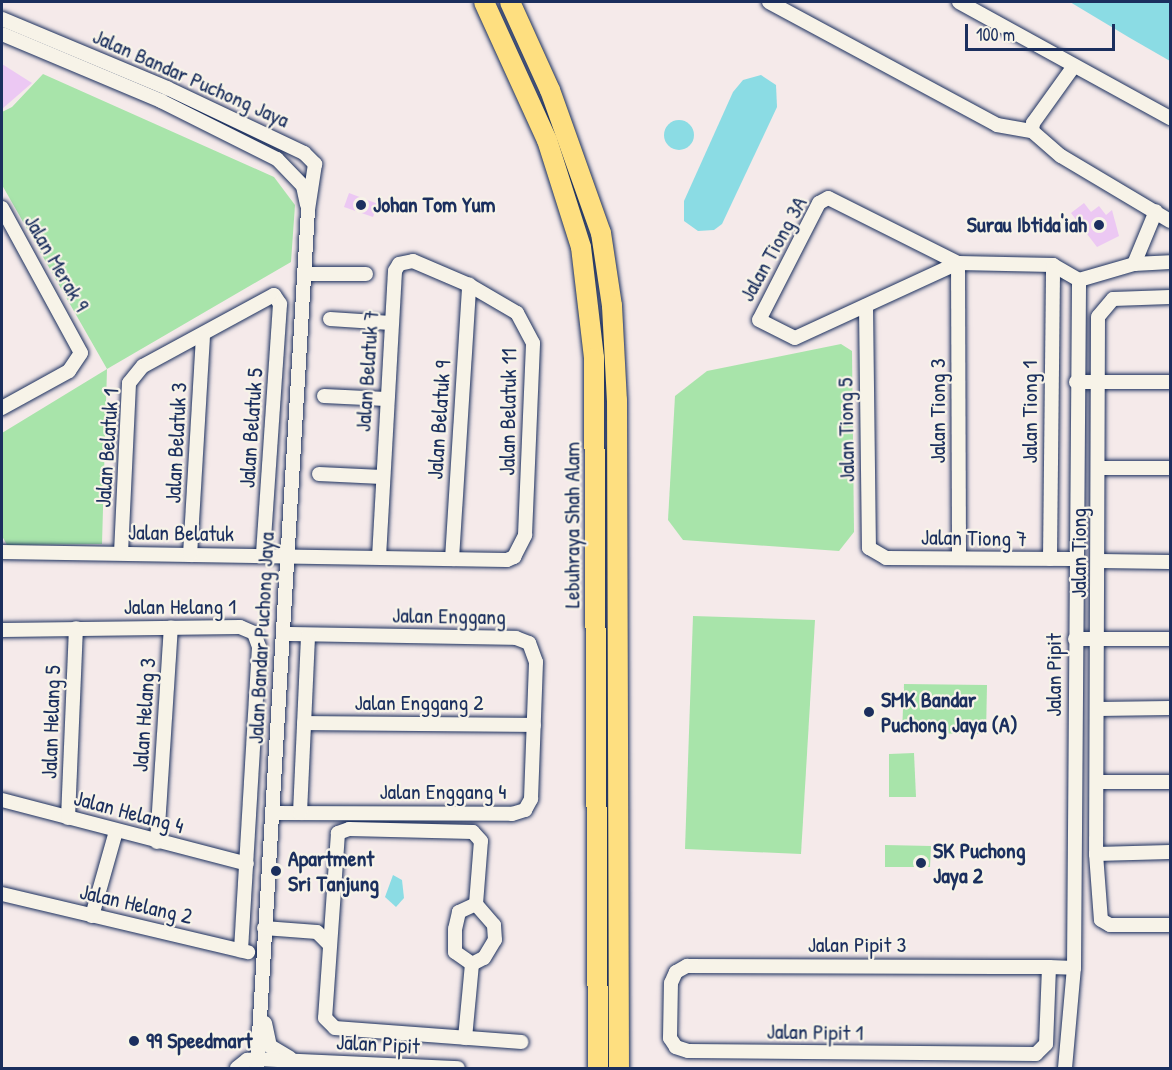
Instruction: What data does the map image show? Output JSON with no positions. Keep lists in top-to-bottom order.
{
  "streets": {
    "highway": ["Lebuhraya Shah Alam"],
    "street": [
      "Jalan Bandar Puchong Jaya",
      "Jalan Tiong 3A",
      "Jalan Merak 9",
      "Jalan Belatuk 7",
      "Jalan Tiong 3",
      "Jalan Belatuk 11",
      "Jalan Tiong 1",
      "Jalan Belatuk 9",
      "Jalan Belatuk 5",
      "Jalan Tiong 5",
      "Jalan Belatuk 3",
      "Jalan Belatuk 1",
      "Jalan Belatuk",
      "Jalan Tiong 7",
      "Jalan Tiong",
      "Jalan Helang 1",
      "Jalan Enggang",
      "Jalan Pipit",
      "Jalan Enggang 2",
      "Jalan Helang 3",
      "Jalan Helang 5",
      "Jalan Enggang 4",
      "Jalan Helang 4",
      "Jalan Helang 2",
      "Jalan Pipit 3",
      "Jalan Pipit 1"
    ]
  },
  "crossings": [
    ["Jalan Bandar Puchong Jaya", "Jalan Belatuk"],
    ["Jalan Bandar Puchong Jaya", "Jalan Enggang"],
    ["Jalan Bandar Puchong Jaya", "Jalan Pipit"],
    ["Jalan Bandar Puchong Jaya", "Jalan Enggang 4"],
    ["Jalan Bandar Puchong Jaya", "Jalan Helang 2"],
    ["Jalan Tiong 3A", "Jalan Tiong 3"],
    ["Jalan Tiong 3A", "Jalan Tiong 5"],
    ["Jalan Belatuk 7", "Jalan Belatuk 11"],
    ["Jalan Belatuk 7", "Jalan Belatuk 9"],
    ["Jalan Belatuk 7", "Jalan Belatuk"],
    ["Jalan Tiong 3", "Jalan Tiong 7"],
    ["Jalan Belatuk 11", "Jalan Belatuk 9"],
    ["Jalan Belatuk 11", "Jalan Belatuk"],
    ["Jalan Tiong 1", "Jalan Tiong 7"],
    ["Jalan Belatuk 9", "Jalan Belatuk"],
    ["Jalan Belatuk 5", "Jalan Belatuk 1"],
    ["Jalan Belatuk 5", "Jalan Belatuk"],
    ["Jalan Tiong 5", "Jalan Tiong 7"],
    ["Jalan Belatuk 3", "Jalan Belatuk 1"],
    ["Jalan Belatuk 3", "Jalan Belatuk"],
    ["Jalan Belatuk 1", "Jalan Belatuk"],
    ["Jalan Tiong 7", "Jalan Pipit"],
    ["Jalan Helang 1", "Jalan Helang 3"],
    ["Jalan Helang 1", "Jalan Helang 5"],
    ["Jalan Helang 1", "Jalan Helang 4"],
    ["Jalan Helang 1", "Jalan Helang 2"],
    ["Jalan Enggang", "Jalan Enggang 2"],
    ["Jalan Enggang", "Jalan Enggang 4"],
    ["Jalan Pipit", "Jalan Pipit 3"],
    ["Jalan Enggang 2", "Jalan Enggang 4"],
    ["Jalan Helang 3", "Jalan Helang 4"],
    ["Jalan Helang 5", "Jalan Helang 4"],
    ["Jalan Pipit 3", "Jalan Pipit 1"]
  ],
  "places": [
    "Johan Tom Yum",
    "Surau Ibtida'iah",
    "SMK Bandar Puchong Jaya (A)",
    "SK Puchong Jaya 2",
    "Apartment Sri Tanjung",
    "99 Speedmart"
  ],
  "scale_bar": "100 m"
}
